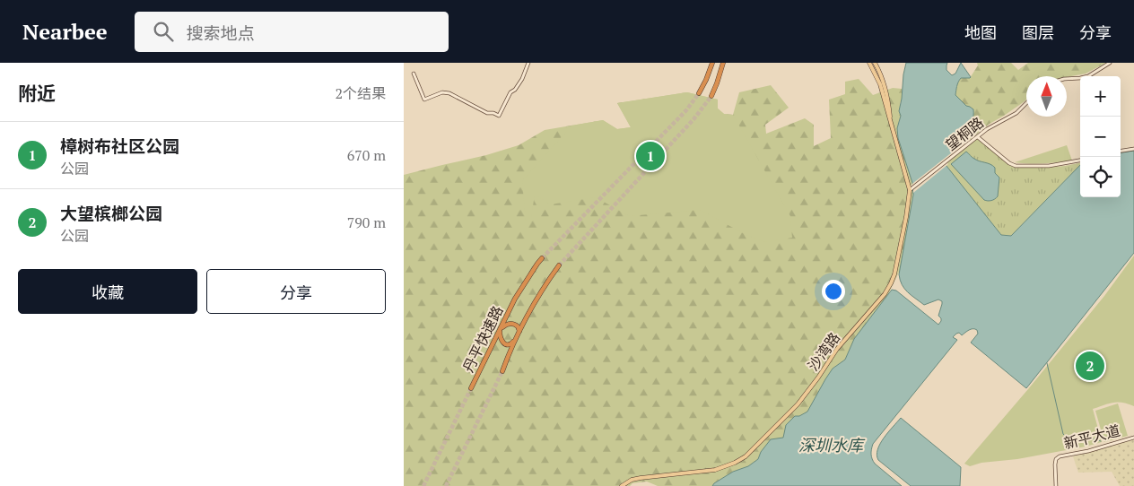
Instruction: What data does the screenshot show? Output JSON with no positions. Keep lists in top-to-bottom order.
{
  "streets": {
    "highway": ["丹平快速路"],
    "main road": ["沙湾路"],
    "street": ["望桐路", "新平大道"]
  },
  "crossings": [
    ["望桐路", "沙湾路"]
  ],
  "water": ["深圳水库"],
  "north": "top",
  "page": {
    "header": "Nearbee",
    "search": "搜索地点",
    "nav": ["地图", "图层", "分享"],
    "heading": ["附近", "2个结果"],
    "map_buttons": ["+", "−"],
    "list": [
      {
        "mark": "1",
        "name": "樟树布社区公园",
        "note": "公园",
        "value": "670 m"
      },
      {
        "mark": "2",
        "name": "大望槟榔公园",
        "note": "公园",
        "value": "790 m"
      }
    ],
    "pins": ["1", "2"],
    "buttons": ["收藏", "分享"]
  }
}
